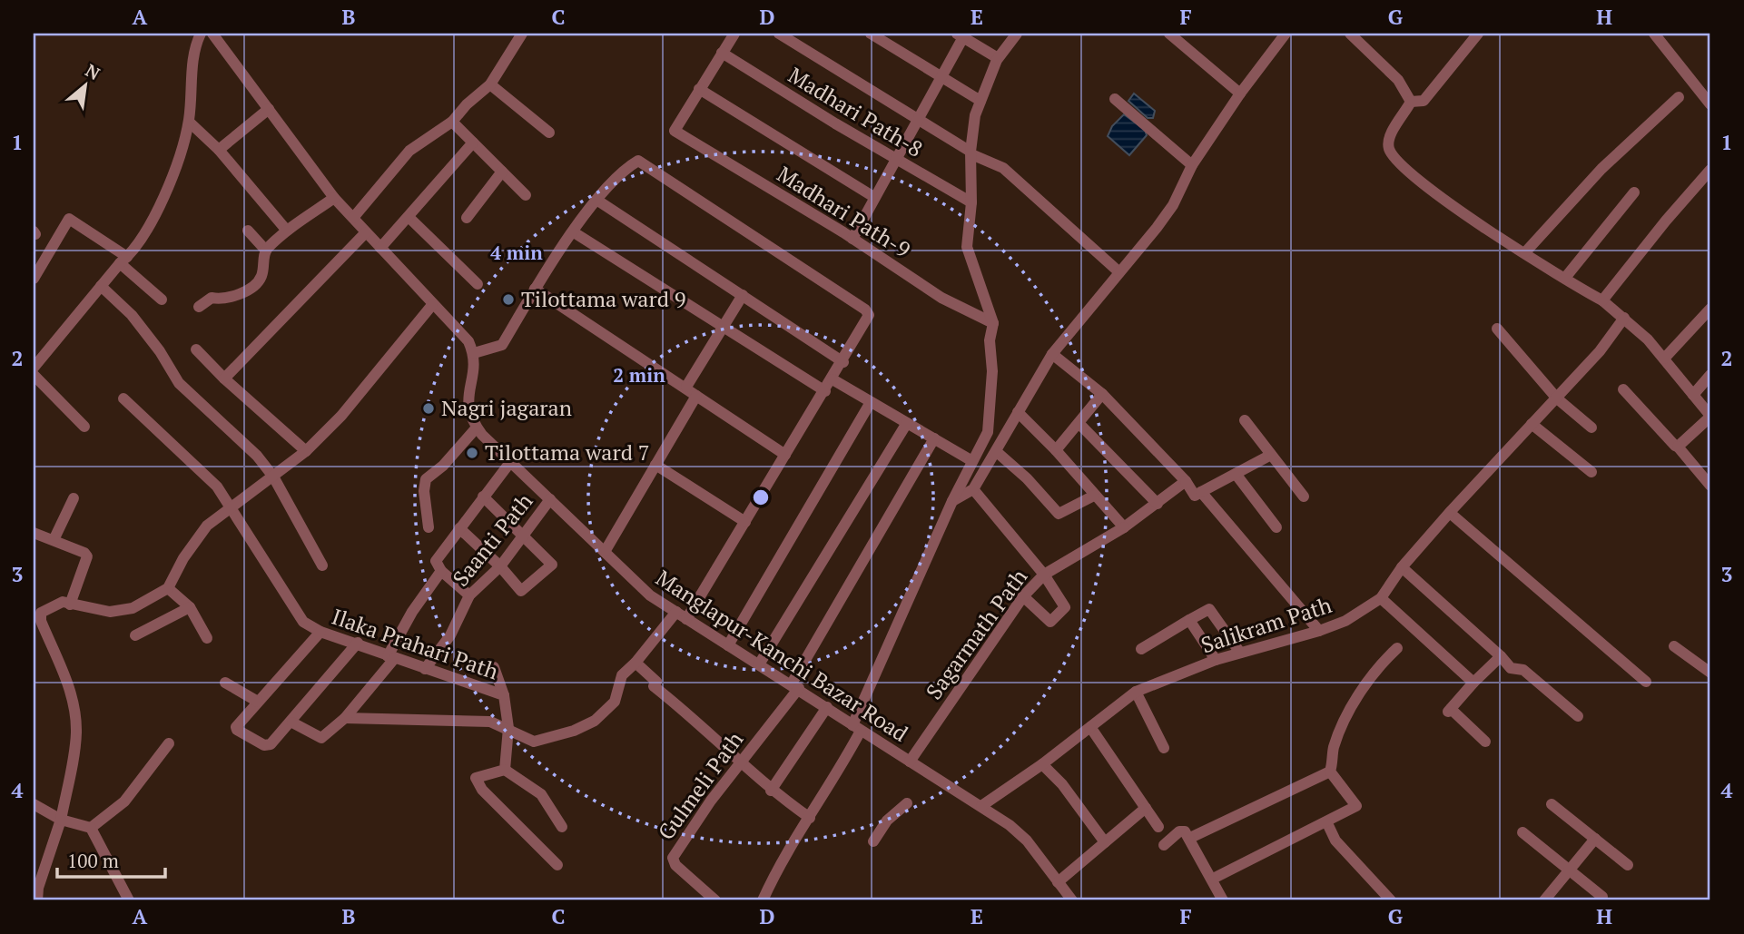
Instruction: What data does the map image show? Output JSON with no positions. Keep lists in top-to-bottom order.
{
  "streets": {
    "street": [
      "Madhari Path-8",
      "Madhari Path-9",
      "Saanti Path",
      "Salikram Path",
      "Sagarmath Path",
      "Ilaka Prahari Path",
      "Manglapur-Kanchi Bazar Road",
      "Gulmeli Path"
    ]
  },
  "crossings": [
    ["Saanti Path", "Ilaka Prahari Path"],
    ["Saanti Path", "Manglapur-Kanchi Bazar Road"],
    ["Salikram Path", "Manglapur-Kanchi Bazar Road"],
    ["Sagarmath Path", "Manglapur-Kanchi Bazar Road"],
    ["Manglapur-Kanchi Bazar Road", "Gulmeli Path"]
  ],
  "places": ["Tilottama ward 9", "Nagri jagaran", "Tilottama ward 7"],
  "scale_bar": "100 m",
  "north": "top right",
  "grid": {
    "columns": [
      "A",
      "B",
      "C",
      "D",
      "E",
      "F",
      "G",
      "H"
    ],
    "rows": [
      "1",
      "2",
      "3",
      "4"
    ]
  },
  "rings": ["4 min", "2 min"]
}
